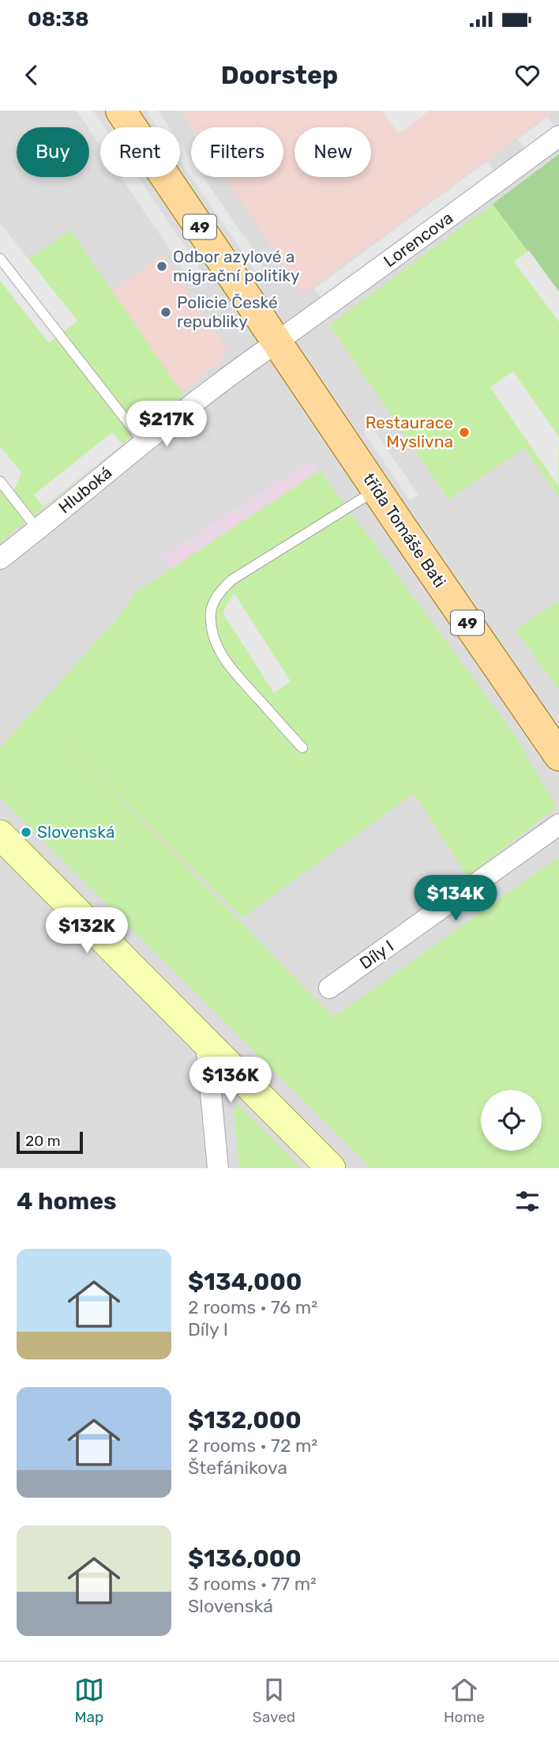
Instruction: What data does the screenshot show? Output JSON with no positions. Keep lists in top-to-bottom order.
{
  "streets": {
    "main road": ["49", "třída Tomáše Bati"],
    "street": ["Lorencova", "Hluboká", "Díly I"]
  },
  "crossings": [
    ["Lorencova", "Hluboká"],
    ["Lorencova", "třída Tomáše Bati"],
    ["Hluboká", "třída Tomáše Bati"]
  ],
  "places": [
    "Odbor azylové a migrační politiky",
    "Policie České republiky",
    "Restaurace Myslivna",
    "Slovenská"
  ],
  "scale_bar": "20 m",
  "page": {
    "status": "08:38",
    "header": "Doorstep",
    "chip": [
      "Buy",
      "Rent",
      "Filters",
      "New"
    ],
    "price": [
      "$217K",
      "$134K",
      "$132K",
      "$136K"
    ],
    "scale": "20 m",
    "heading": "4 homes",
    "list": [
      {
        "name": "$134,000",
        "note": "2 rooms · 76 m² · Díly I"
      },
      {
        "name": "$132,000",
        "note": "2 rooms · 72 m² · Štefánikova"
      },
      {
        "name": "$136,000",
        "note": "3 rooms · 77 m² · Slovenská"
      }
    ],
    "tabs": ["Map", "Saved", "Home"]
  }
}
